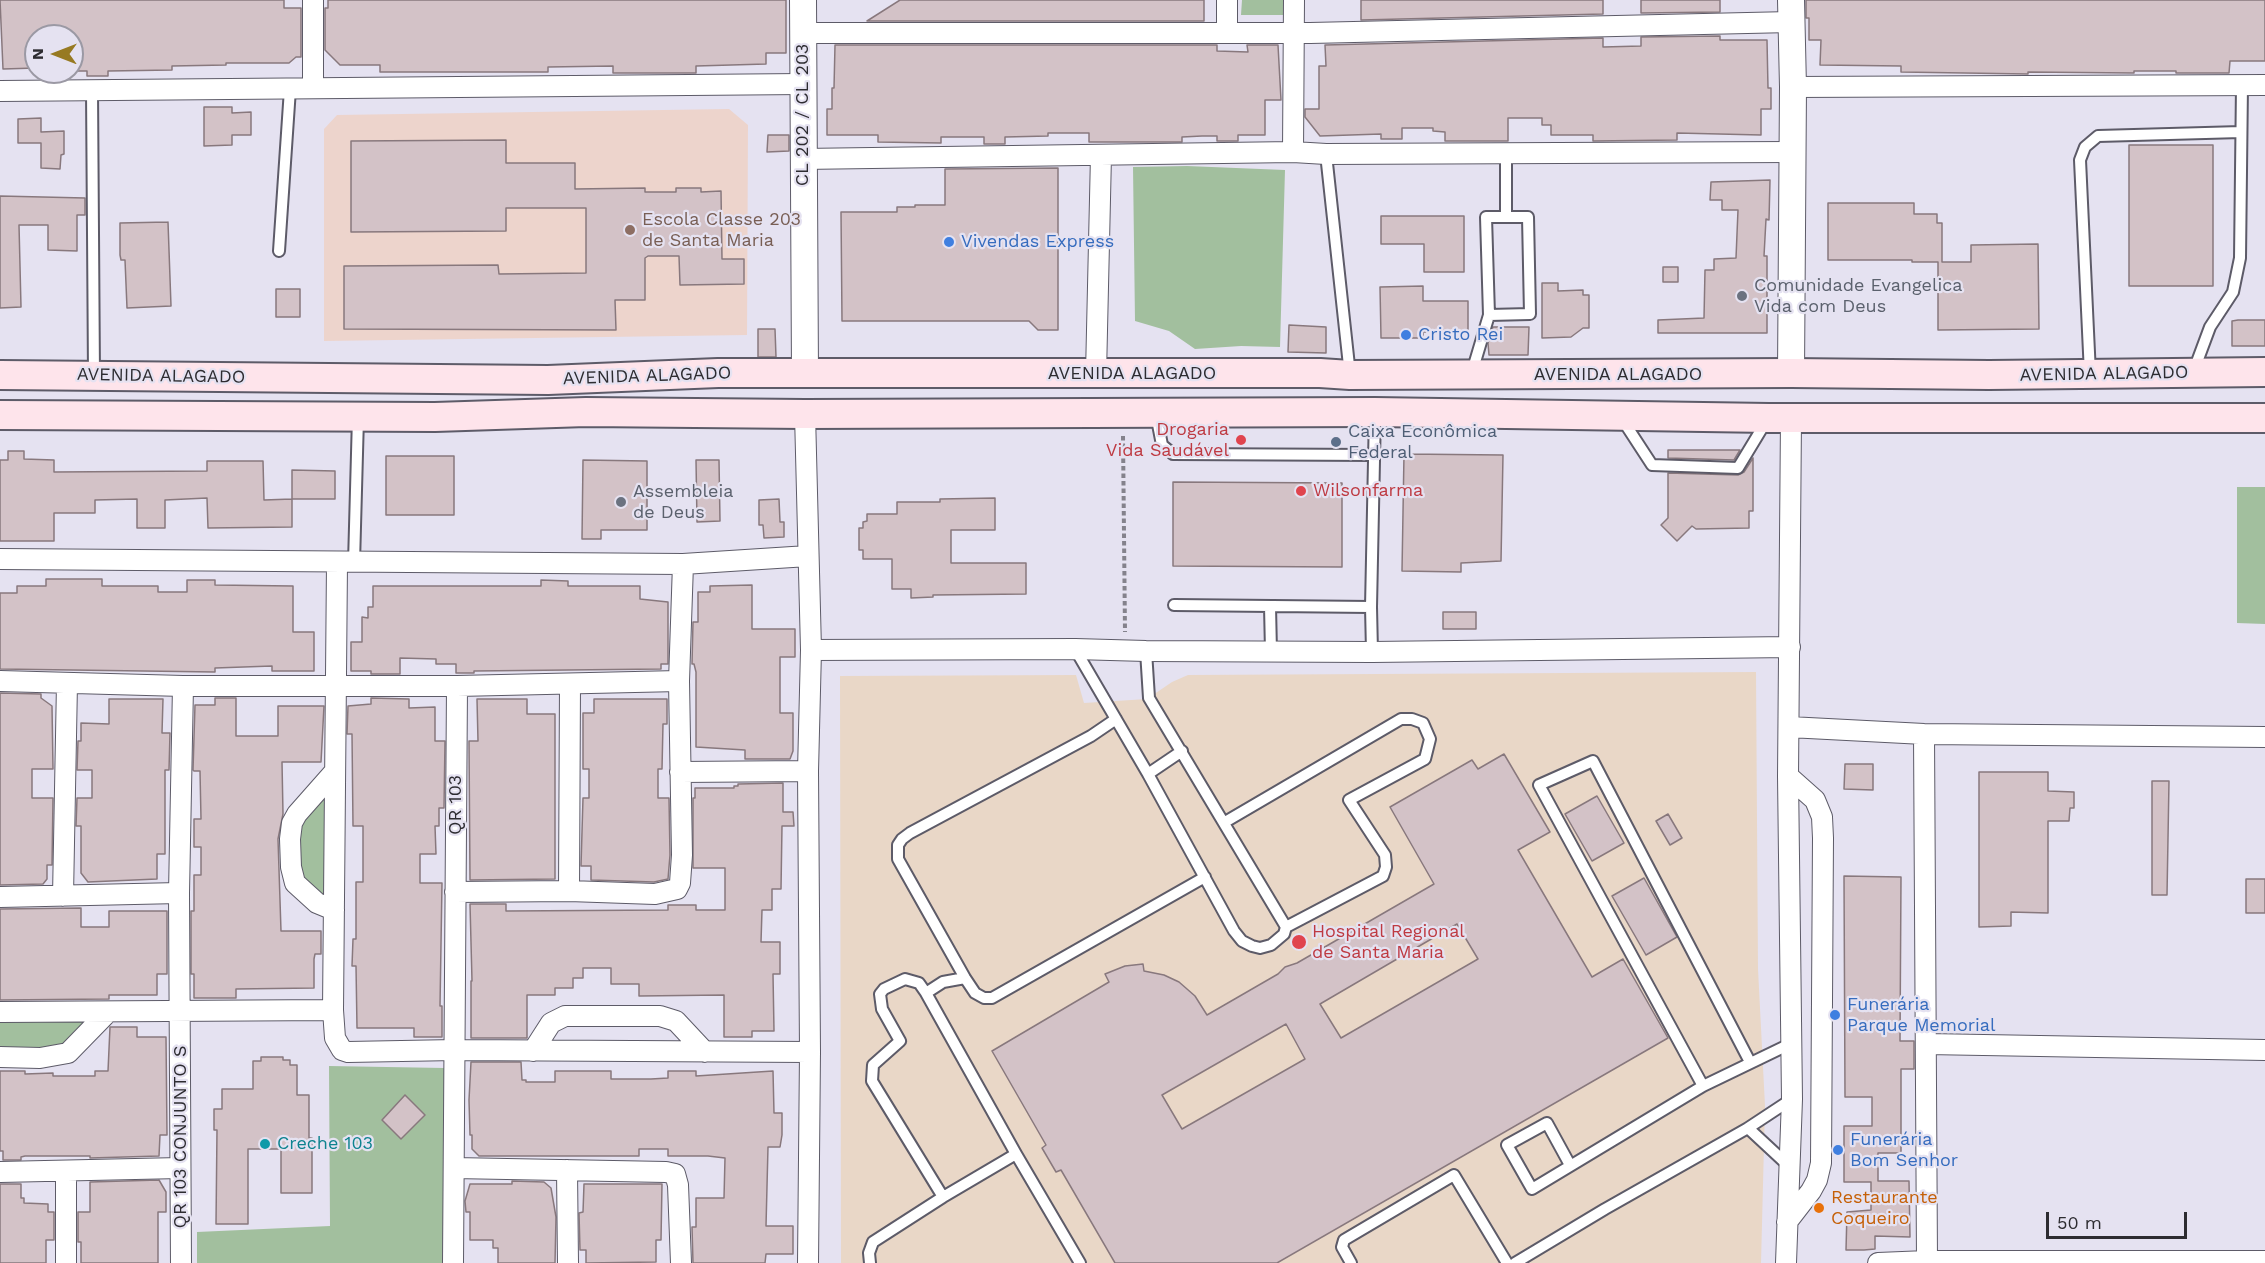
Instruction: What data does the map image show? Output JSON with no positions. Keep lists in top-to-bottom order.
{
  "streets": {
    "main road": ["AVENIDA ALAGADO"],
    "street": ["CL 202 / CL 203", "QR 103", "QR 103 CONJUNTO S"]
  },
  "crossings": [
    ["CL 202 / CL 203", "AVENIDA ALAGADO"]
  ],
  "places": [
    "Escola Classe 203 de Santa Maria",
    "Vivendas Express",
    "Comunidade Evangelica Vida com Deus",
    "Cristo Rei",
    "Drogaria Vida Saudável",
    "Caixa Econômica Federal",
    "Wilsonfarma",
    "Assembleia de Deus",
    "Hospital Regional de Santa Maria",
    "Funerária Parque Memorial",
    "Creche 103",
    "Funerária Bom Senhor",
    "Restaurante Coqueiro"
  ],
  "scale_bar": "50 m",
  "north": "left"
}
